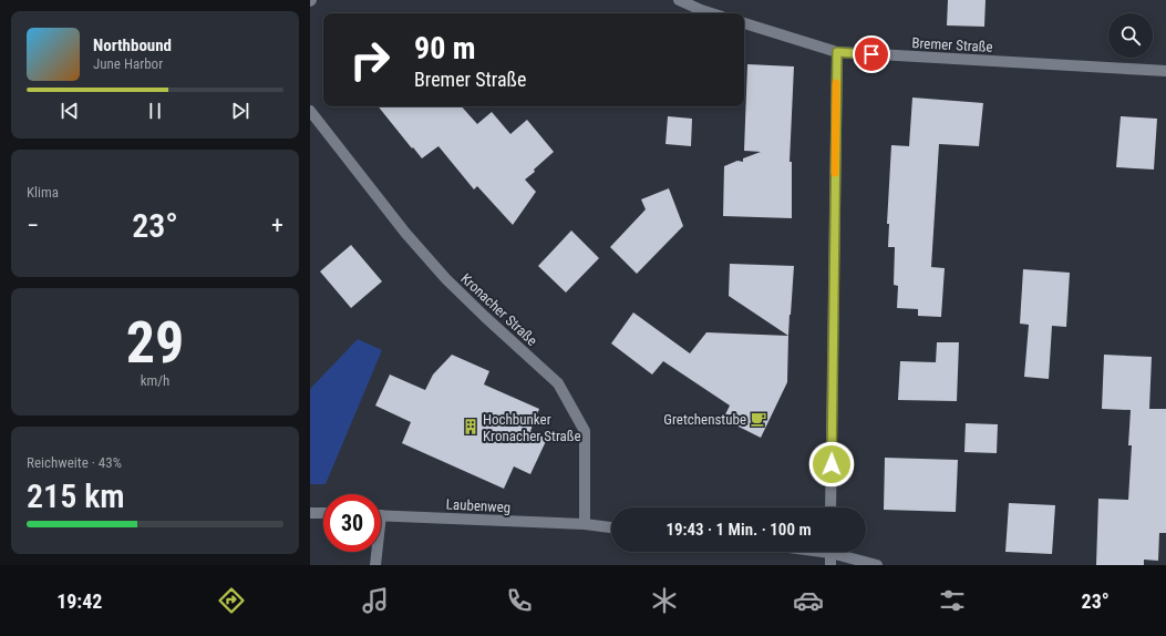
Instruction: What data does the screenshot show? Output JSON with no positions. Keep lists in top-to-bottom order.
{
  "streets": {
    "street": ["Bremer Straße", "Kronacher Straße", "Laubenweg"]
  },
  "crossings": [
    ["Kronacher Straße", "Laubenweg"]
  ],
  "places": {
    "cafe": ["Gretchenstube"],
    "building": ["Hochbunker Kronacher Straße"]
  },
  "page": {
    "turn": ["90 m", "Bremer Straße"],
    "song": ["Northbound", "June Harbor"],
    "tile": [
      "Klima",
      ["29", "km/h"],
      ["Reichweite · 43%", "215 km"]
    ],
    "heat": ["−", "23°", "+"],
    "limit": "30",
    "trip": "19:43 · 1 Min. · 100 m",
    "tabs": ["19:42", "23°"]
  }
}
